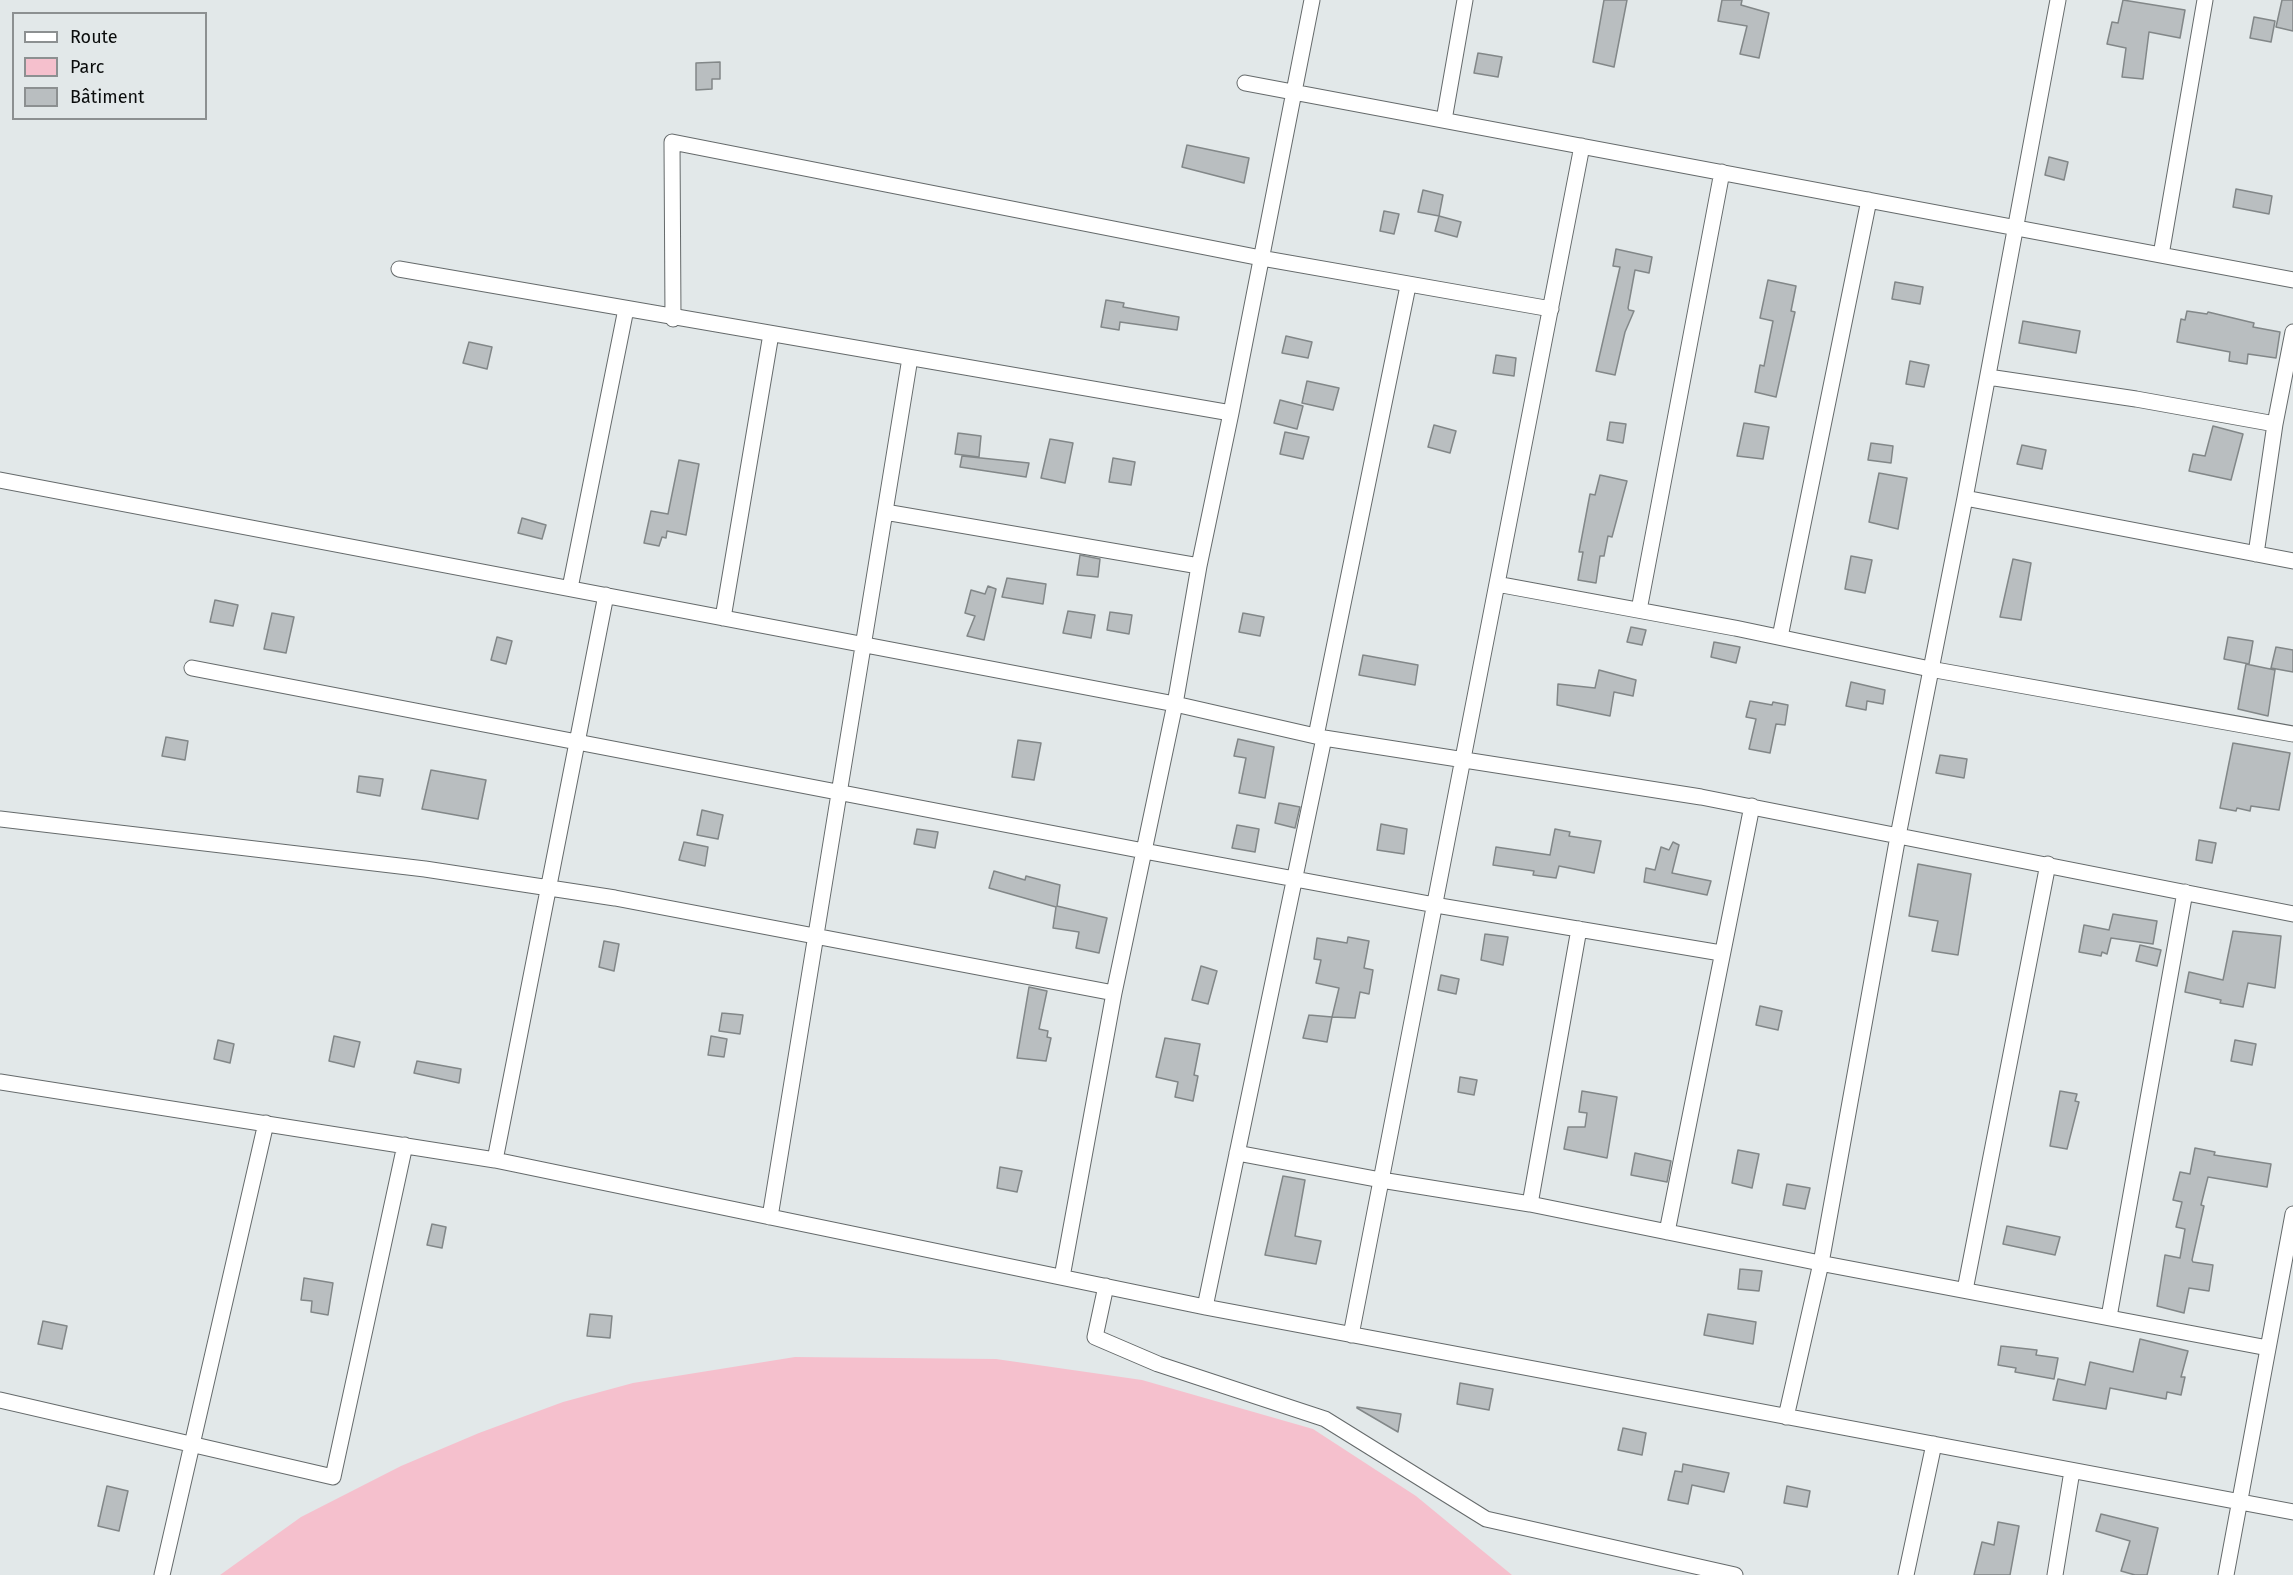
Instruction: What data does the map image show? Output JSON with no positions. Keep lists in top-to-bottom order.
{
  "legend": ["Route", "Parc", "Bâtiment"]
}
